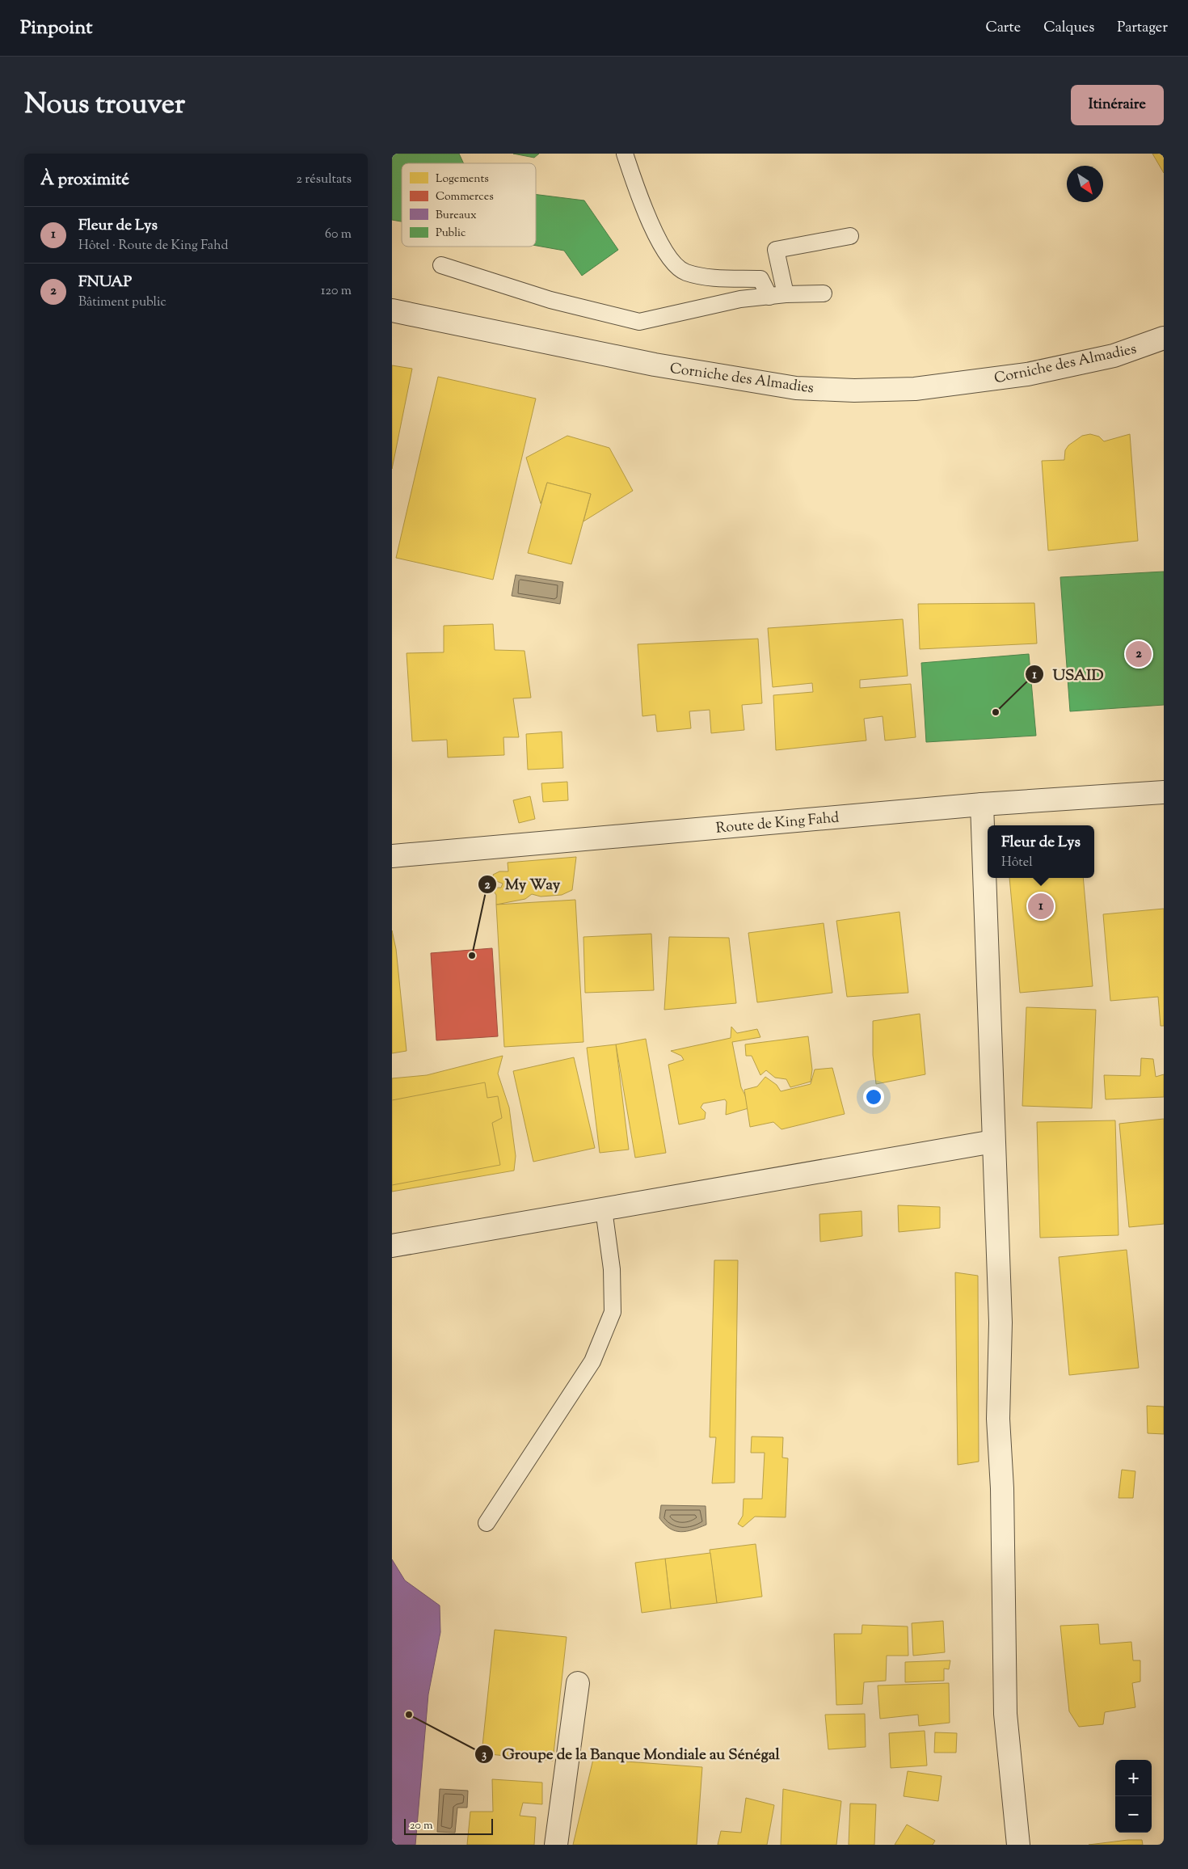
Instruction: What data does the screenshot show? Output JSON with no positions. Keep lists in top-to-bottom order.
{
  "streets": {
    "street": ["Corniche des Almadies", "Route de King Fahd"]
  },
  "places": ["USAID", "My Way", "Groupe de la Banque Mondiale au Sénégal"],
  "legend": [
    "Logements",
    "Commerces",
    "Bureaux",
    "Public"
  ],
  "scale_bar": "20 m",
  "north": "bottom right",
  "page": {
    "header": "Pinpoint",
    "nav": ["Carte", "Calques", "Partager"],
    "title": "Nous trouver",
    "buttons": "Itinéraire",
    "heading": ["À proximité", "2 résultats"],
    "list": [
      {
        "mark": "1",
        "name": "Fleur de Lys",
        "note": "Hôtel · Route de King Fahd",
        "value": "60 m"
      },
      {
        "mark": "2",
        "name": "FNUAP",
        "note": "Bâtiment public",
        "value": "120 m"
      }
    ],
    "pins": ["2", "1"],
    "popup": ["Fleur de Lys", "Hôtel"],
    "map_buttons": ["+", "−"],
    "scale": "20 m"
  }
}
